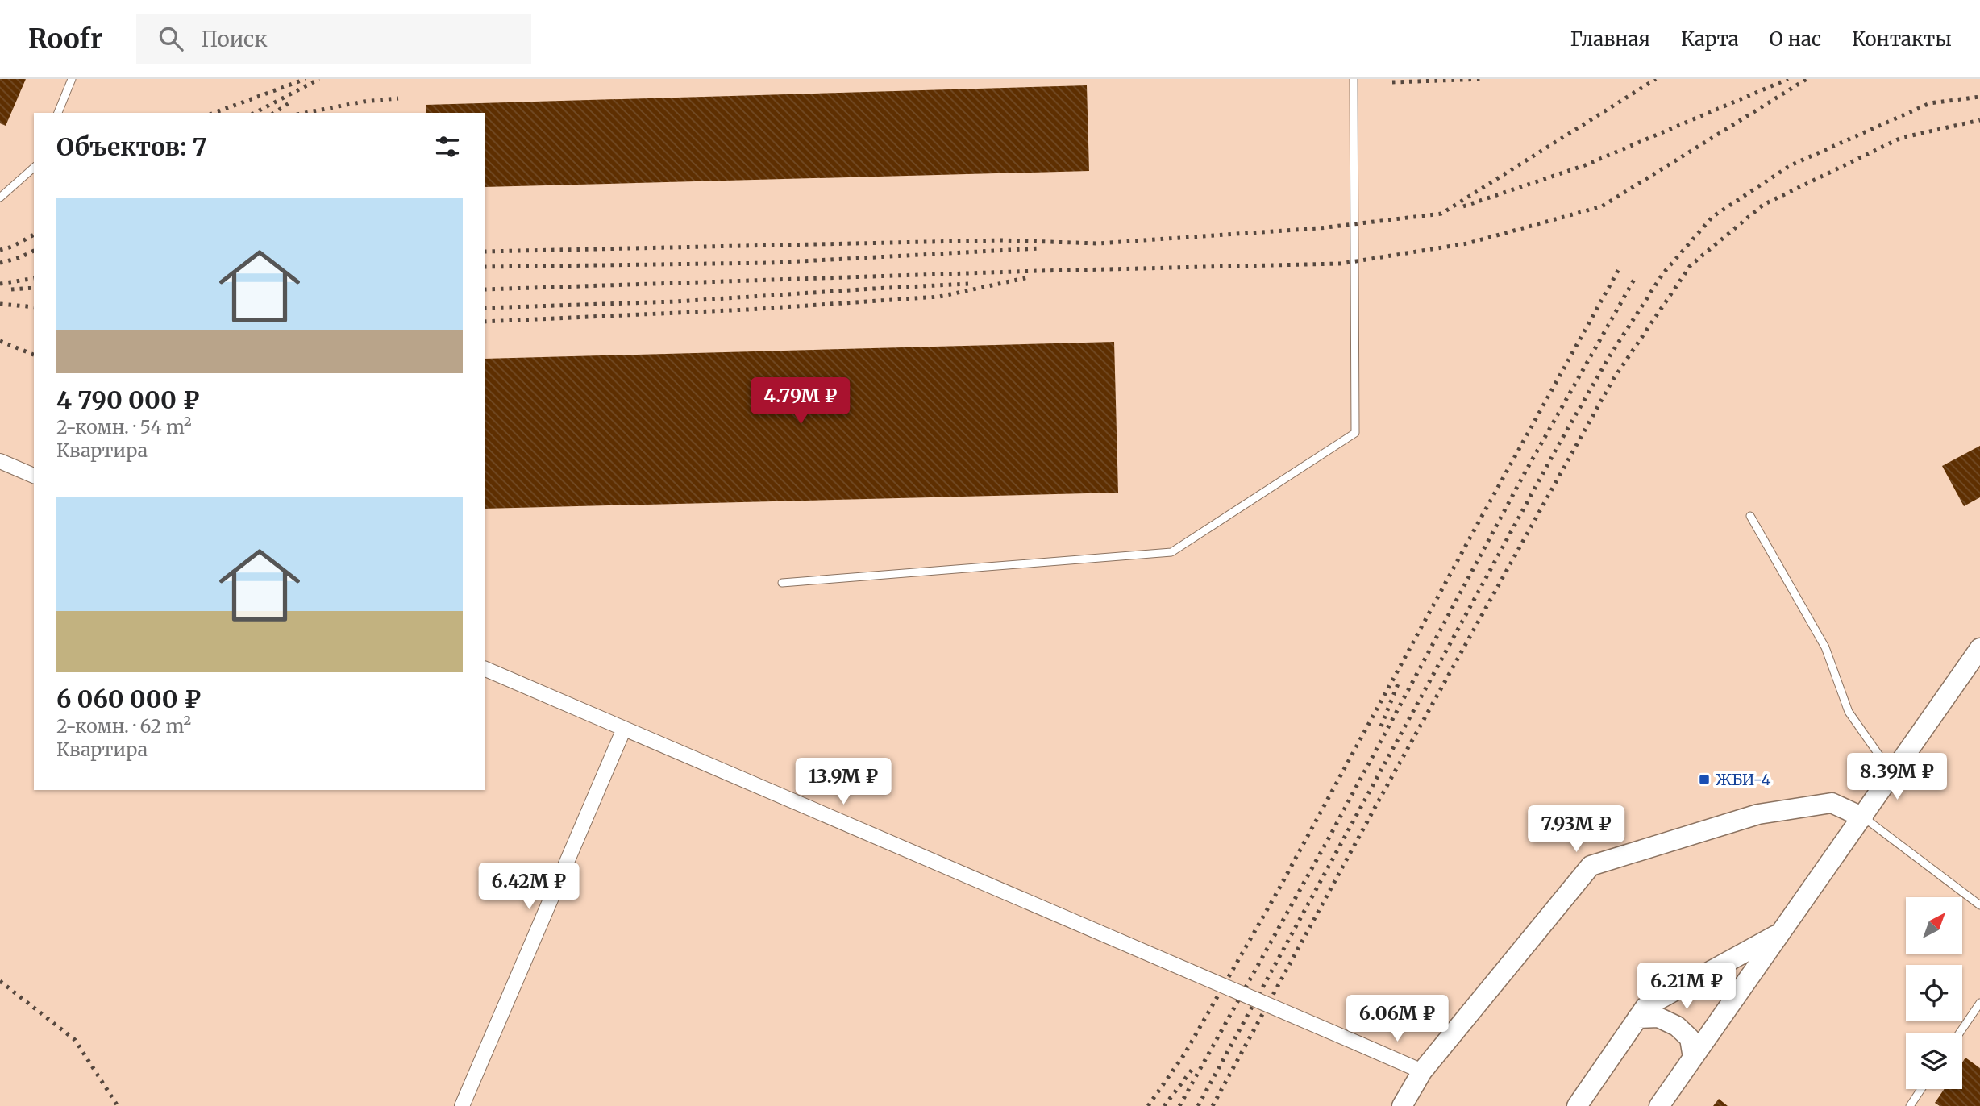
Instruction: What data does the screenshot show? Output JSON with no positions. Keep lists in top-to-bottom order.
{
  "places": {
    "transit": ["ЖБИ-4"]
  },
  "north": "top right",
  "page": {
    "header": "Roofr",
    "search": "Поиск",
    "nav": [
      "Главная",
      "Карта",
      "О нас",
      "Контакты"
    ],
    "heading": "Объектов: 7",
    "list": [
      {
        "name": "4 790 000 ₽",
        "note": "2-комн. · 54 m² · Квартира"
      },
      {
        "name": "6 060 000 ₽",
        "note": "2-комн. · 62 m² · Квартира"
      }
    ],
    "price": [
      "4.79M ₽",
      "8.39M ₽",
      "13.9M ₽",
      "7.93M ₽",
      "6.42M ₽",
      "6.21M ₽",
      "6.06M ₽"
    ]
  }
}
